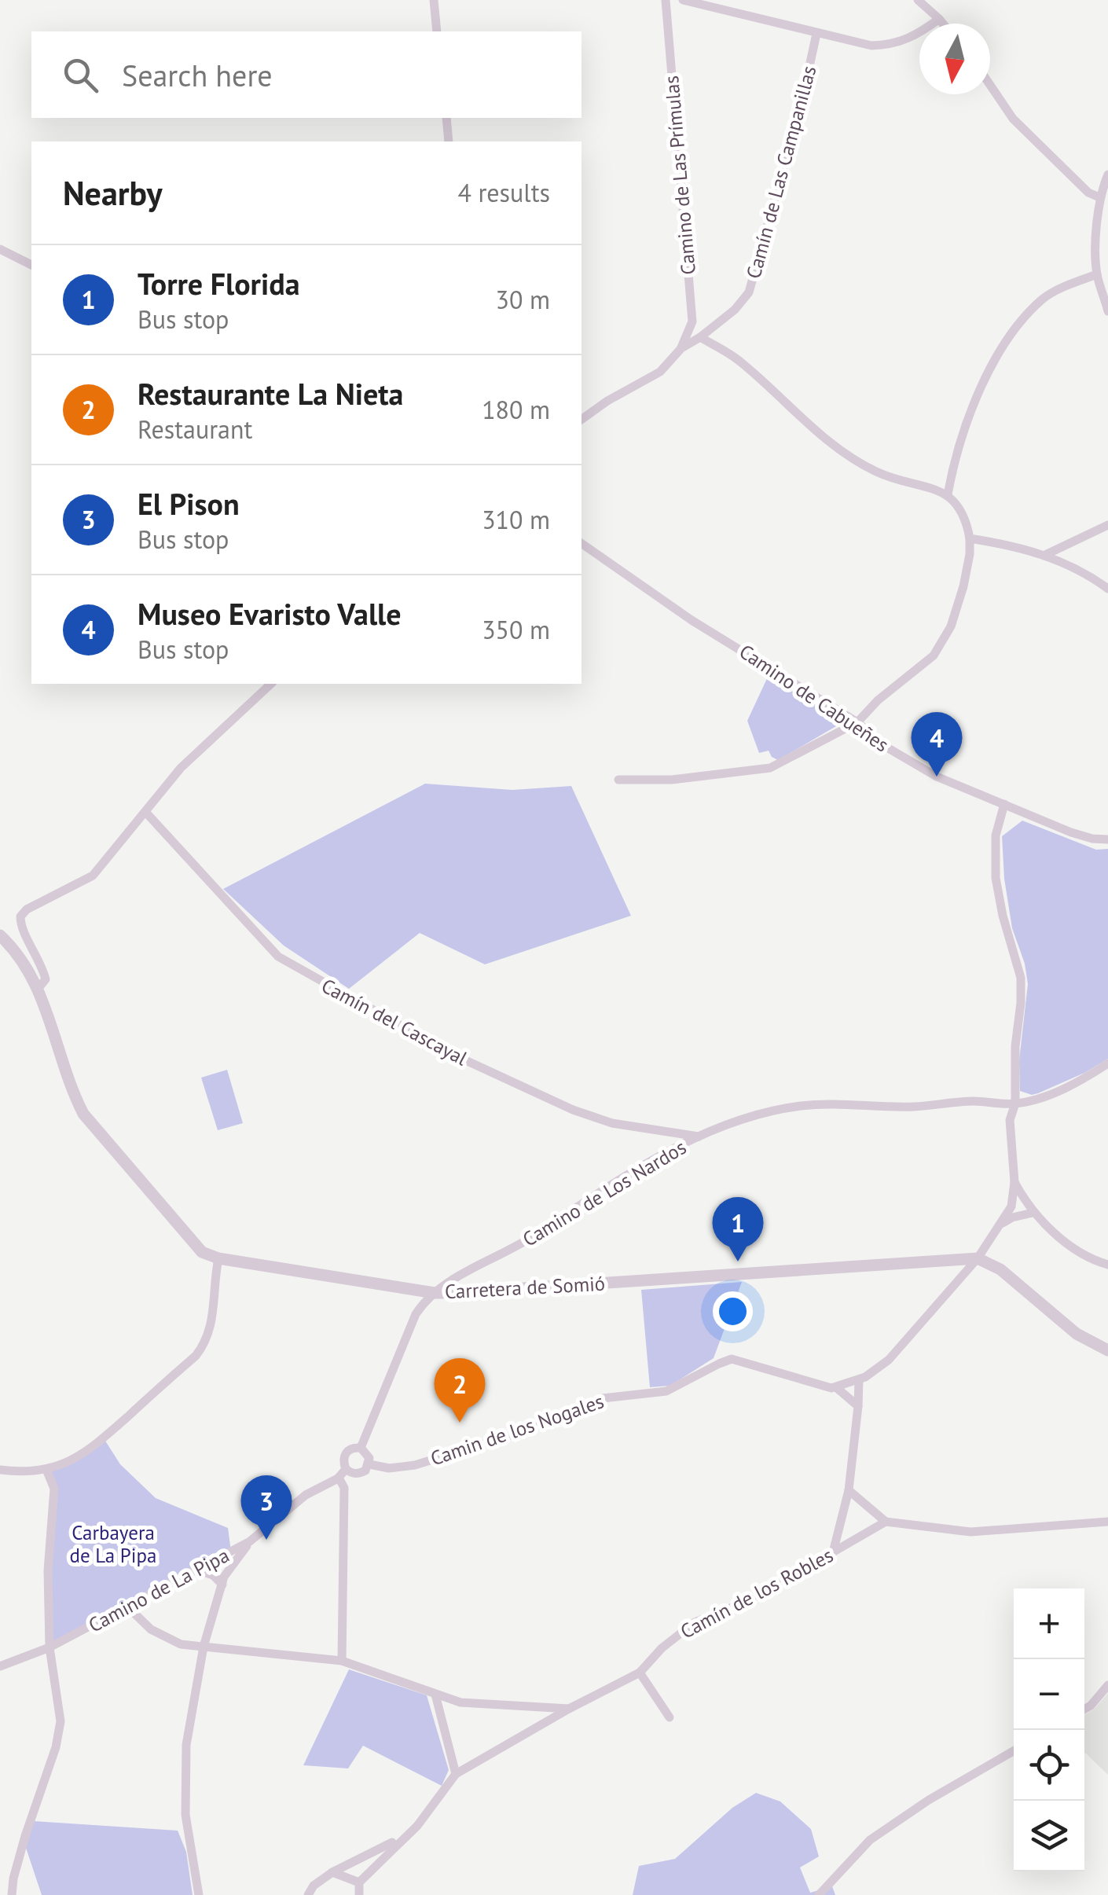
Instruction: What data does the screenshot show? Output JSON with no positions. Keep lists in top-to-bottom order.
{
  "streets": {
    "street": [
      "Camín de Las Campanillas",
      "Camino de Las Prímulas",
      "Camino de Cabueñes",
      "Camín del Cascayal",
      "Camino de Los Nardos",
      "Carretera de Somió",
      "Camin de los Nogales",
      "Camino de La Pipa",
      "Camín de los Robles"
    ]
  },
  "crossings": [
    ["Camín de Las Campanillas", "Camino de Las Prímulas"],
    ["Camín del Cascayal", "Camino de Los Nardos"],
    ["Camino de Los Nardos", "Carretera de Somió"],
    ["Camin de los Nogales", "Camino de La Pipa"]
  ],
  "parks": ["Carbayera de La Pipa"],
  "north": "bottom",
  "page": {
    "search": "Search here",
    "heading": ["Nearby", "4 results"],
    "list": [
      {
        "mark": "1",
        "name": "Torre Florida",
        "note": "Bus stop",
        "value": "30 m"
      },
      {
        "mark": "2",
        "name": "Restaurante La Nieta",
        "note": "Restaurant",
        "value": "180 m"
      },
      {
        "mark": "3",
        "name": "El Pison",
        "note": "Bus stop",
        "value": "310 m"
      },
      {
        "mark": "4",
        "name": "Museo Evaristo Valle",
        "note": "Bus stop",
        "value": "350 m"
      }
    ],
    "pins": [
      "4",
      "1",
      "2",
      "3"
    ],
    "map_buttons": ["+", "−"]
  }
}
